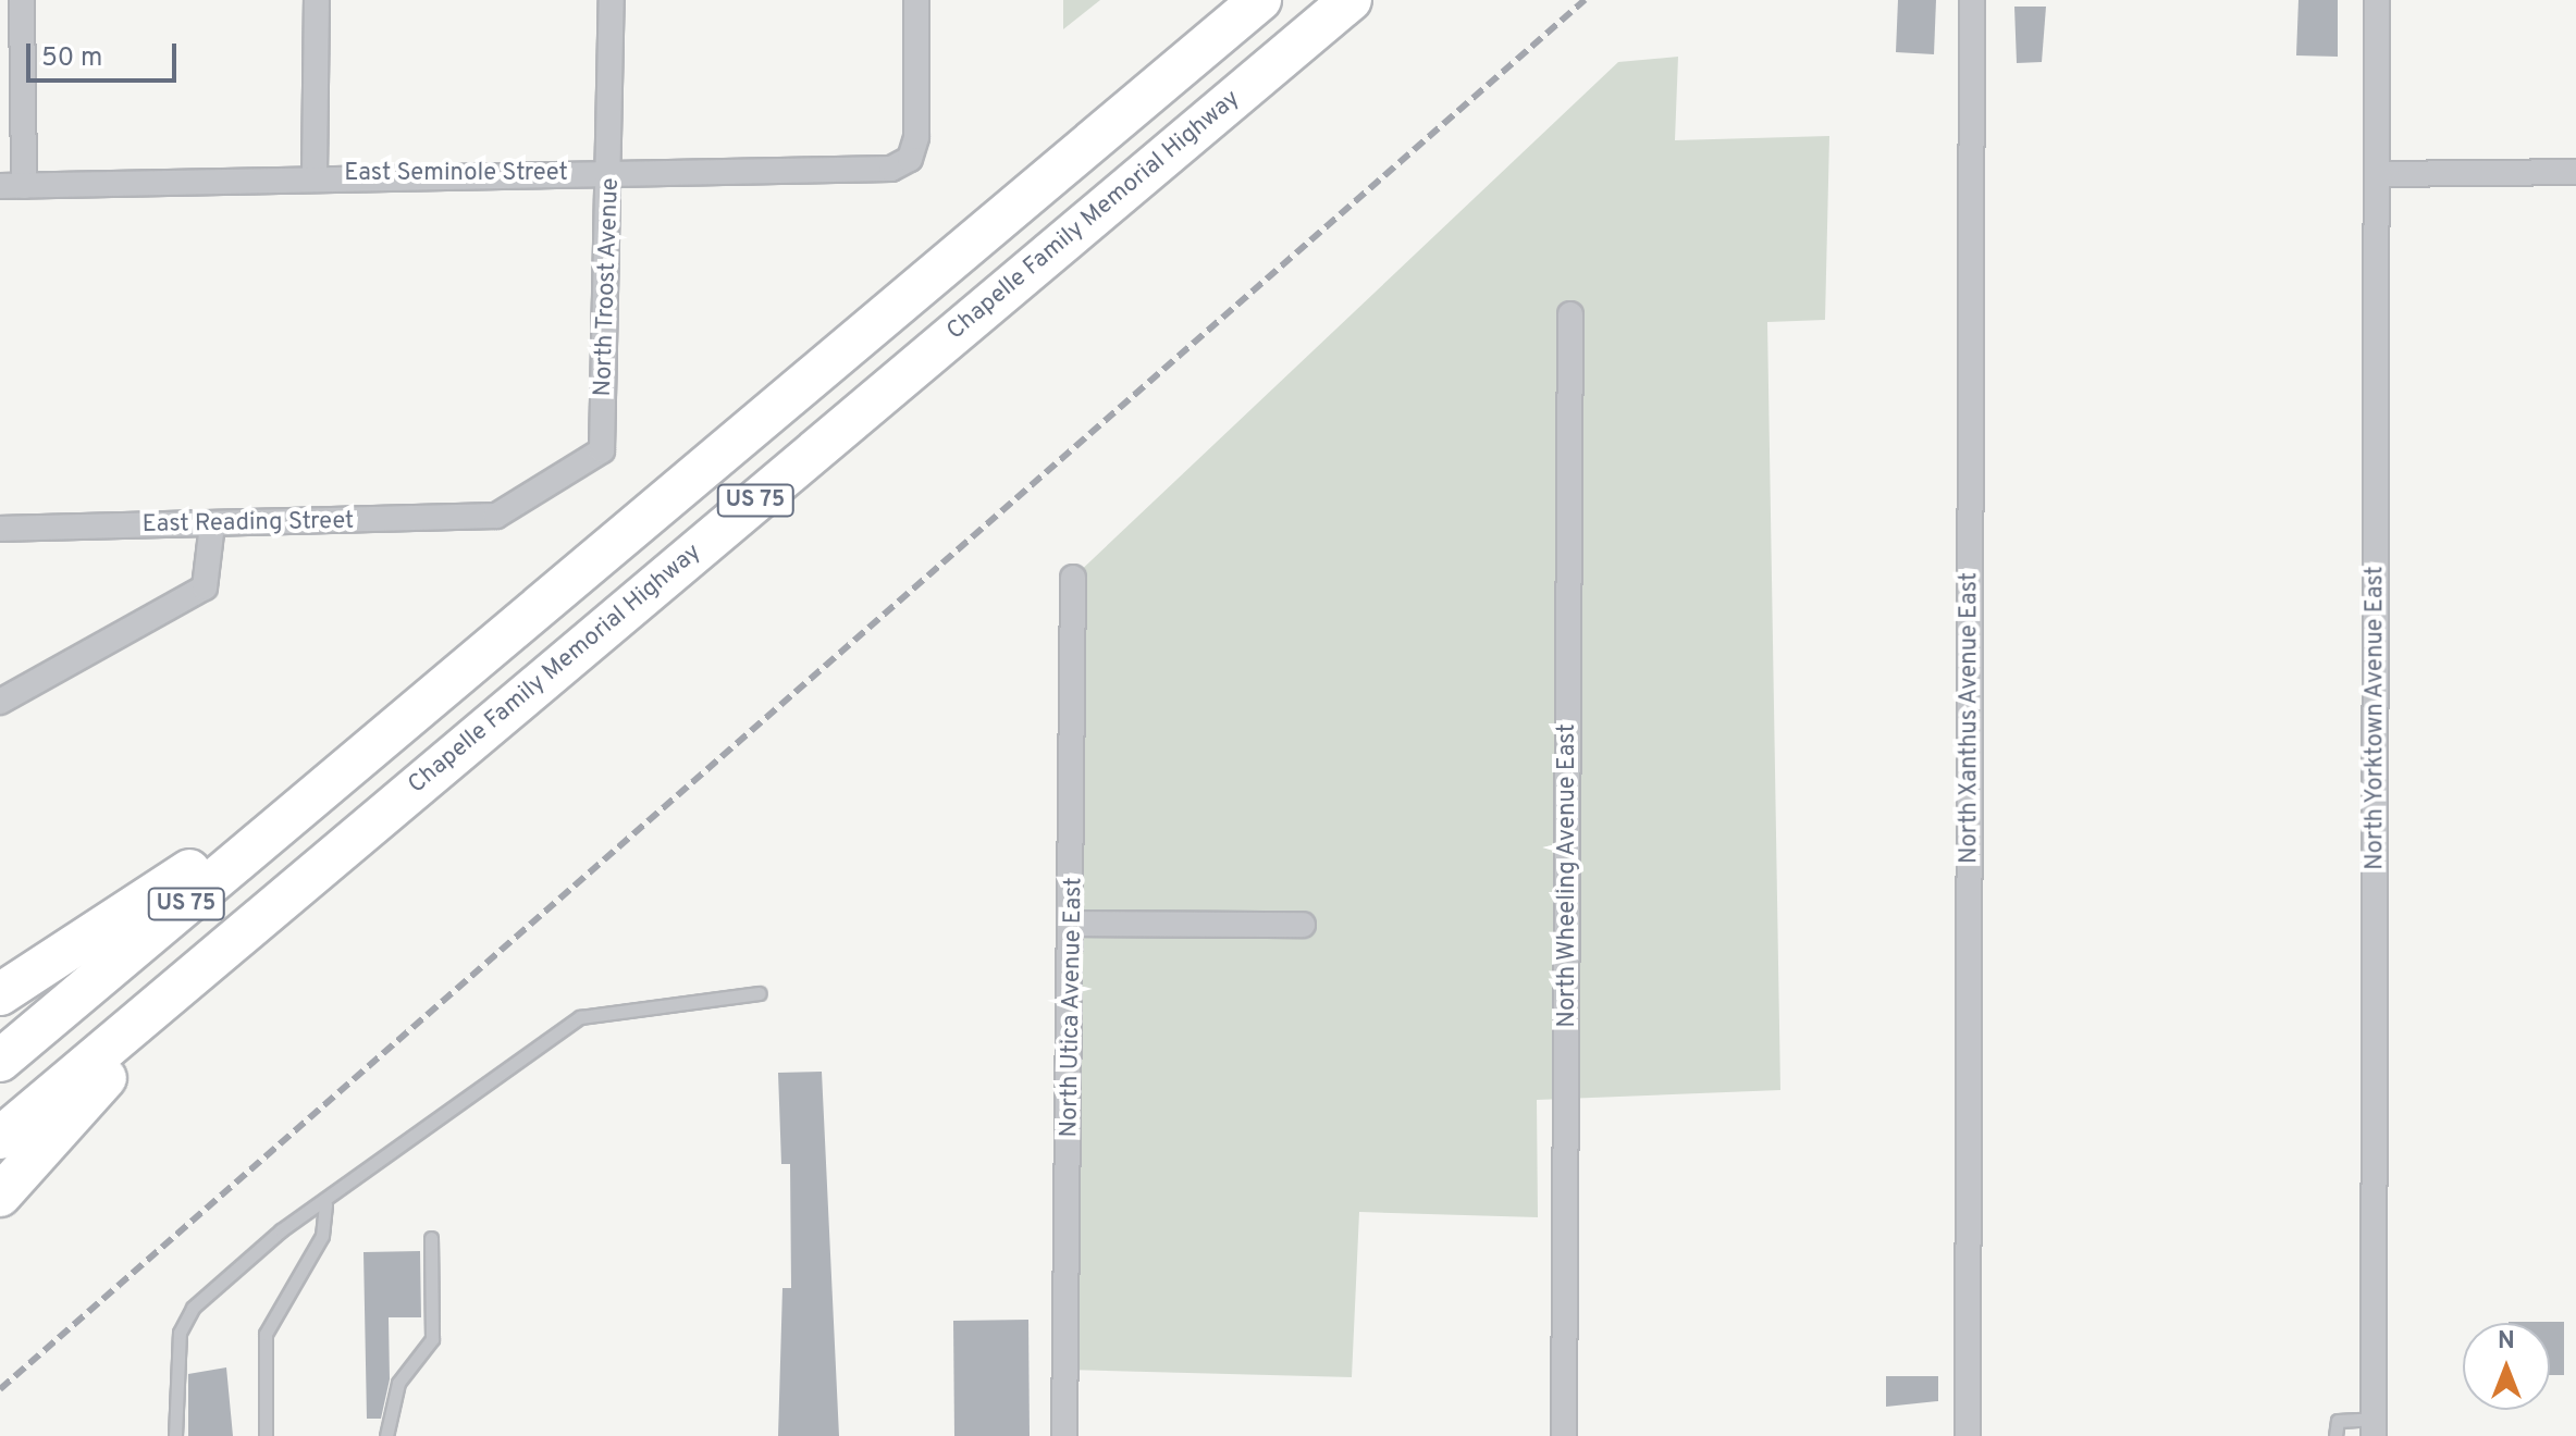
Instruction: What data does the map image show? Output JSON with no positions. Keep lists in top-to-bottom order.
{
  "streets": {
    "highway": ["Chapelle Family Memorial Highway", "US 75"],
    "street": [
      "East Seminole Street",
      "North Troost Avenue",
      "East Reading Street",
      "North Xanthus Avenue East",
      "North Yorktown Avenue East",
      "North Wheeling Avenue East",
      "North Utica Avenue East"
    ]
  },
  "crossings": [
    ["East Seminole Street", "North Troost Avenue"],
    ["North Troost Avenue", "East Reading Street"]
  ],
  "scale_bar": "50 m",
  "north": "top"
}
